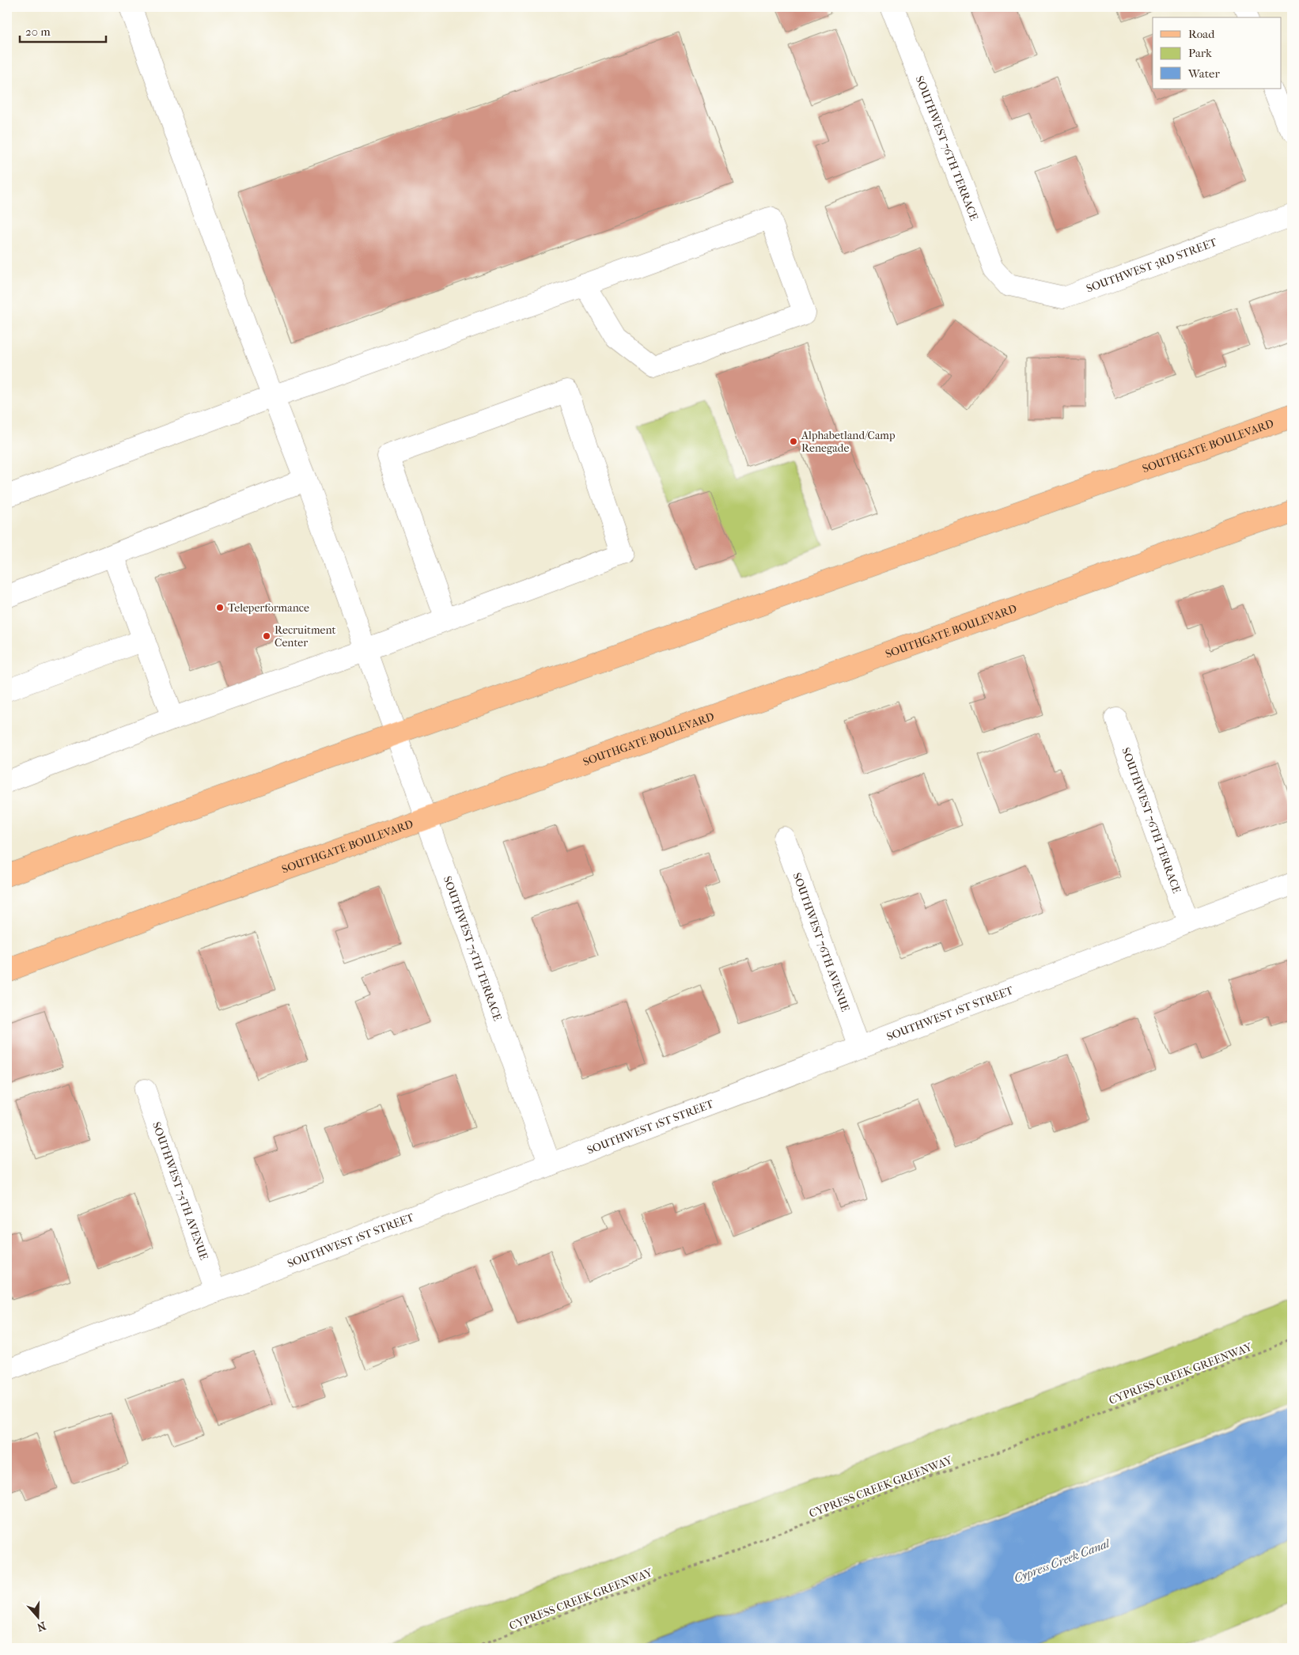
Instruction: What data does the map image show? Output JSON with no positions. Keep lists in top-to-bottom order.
{
  "streets": {
    "main road": ["SOUTHGATE BOULEVARD"],
    "street": [
      "SOUTHWEST 76TH TERRACE",
      "SOUTHWEST 3RD STREET",
      "SOUTHWEST 76TH AVENUE",
      "SOUTHWEST 75TH TERRACE",
      "SOUTHWEST 1ST STREET",
      "SOUTHWEST 75TH AVENUE"
    ],
    "path": ["CYPRESS CREEK GREENWAY"]
  },
  "crossings": [
    ["SOUTHWEST 76TH TERRACE", "SOUTHWEST 3RD STREET"],
    ["SOUTHWEST 76TH TERRACE", "SOUTHWEST 1ST STREET"],
    ["SOUTHGATE BOULEVARD", "SOUTHWEST 75TH TERRACE"],
    ["SOUTHWEST 76TH AVENUE", "SOUTHWEST 1ST STREET"],
    ["SOUTHWEST 75TH TERRACE", "SOUTHWEST 1ST STREET"],
    ["SOUTHWEST 1ST STREET", "SOUTHWEST 75TH AVENUE"]
  ],
  "water": ["Cypress Creek Canal"],
  "places": ["Alphabetland/Camp Renegade", "Teleperformance", "Recruitment Center"],
  "legend": ["Road", "Park", "Water"],
  "scale_bar": "20 m",
  "north": "bottom"
}
